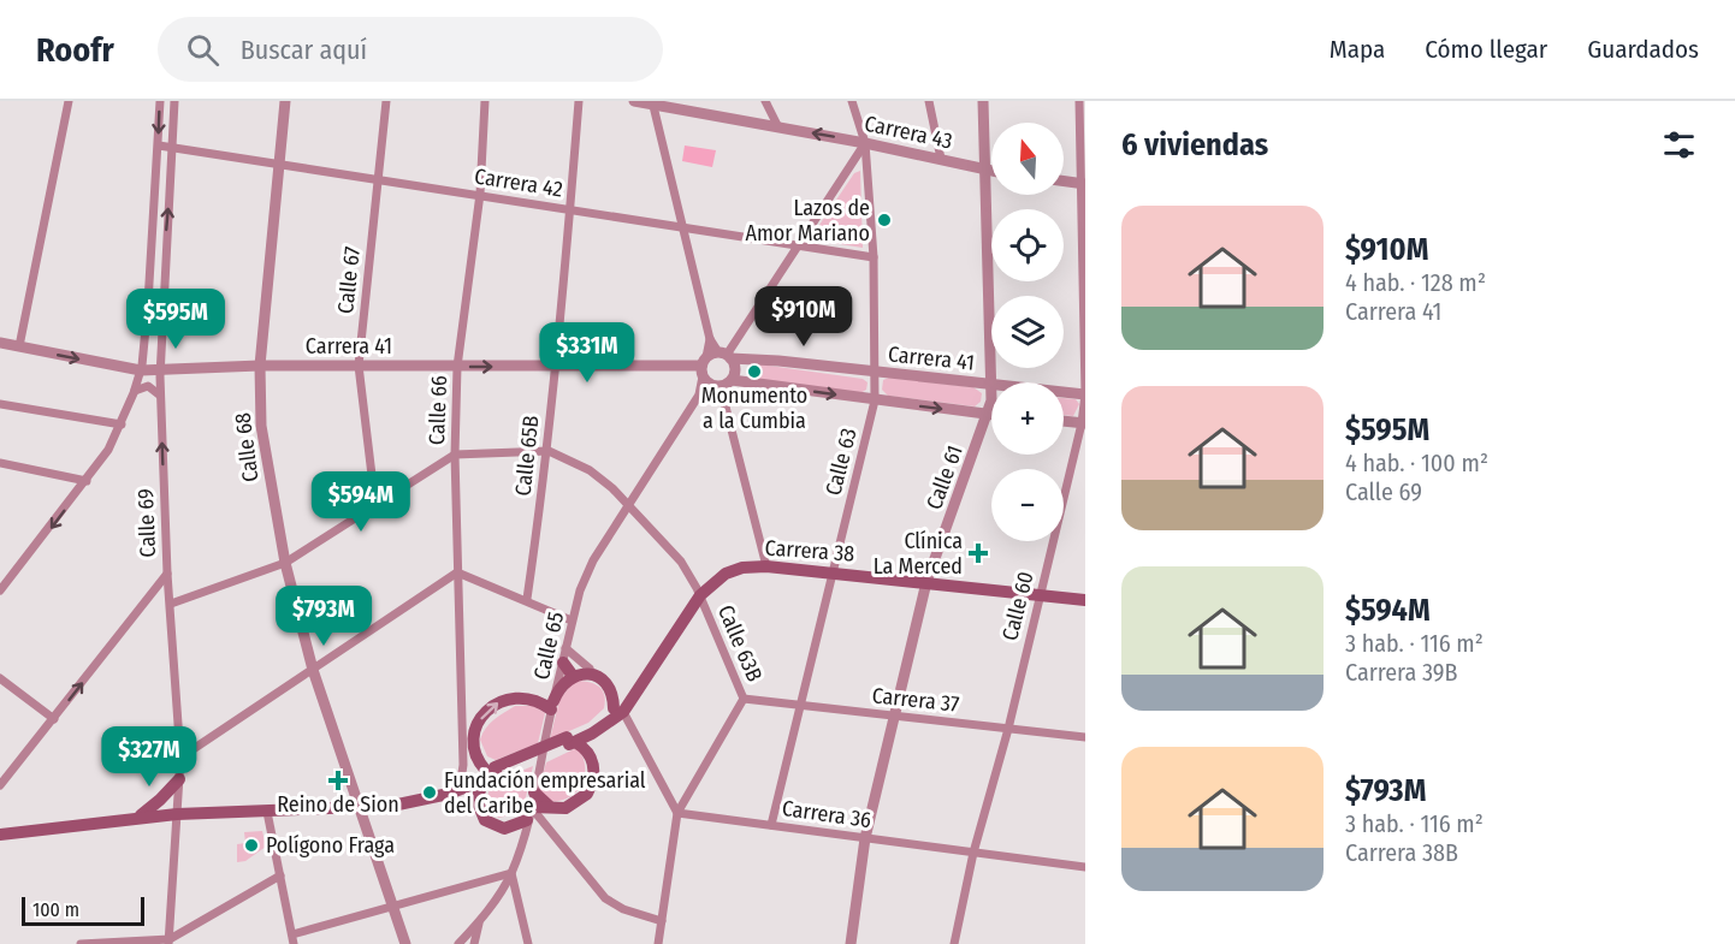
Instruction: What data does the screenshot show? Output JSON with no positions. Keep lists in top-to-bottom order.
{
  "streets": {
    "main road": ["Carrera 38"],
    "street": [
      "Carrera 43",
      "Carrera 42",
      "Calle 67",
      "Carrera 41",
      "Calle 66",
      "Calle 68",
      "Calle 65B",
      "Calle 63",
      "Calle 61",
      "Calle 69",
      "Calle 60",
      "Calle 63B",
      "Calle 65",
      "Carrera 37",
      "Carrera 36"
    ]
  },
  "crossings": [
    ["Carrera 43", "Calle 63"],
    ["Carrera 43", "Calle 61"],
    ["Carrera 43", "Calle 65"],
    ["Carrera 42", "Calle 67"],
    ["Carrera 42", "Calle 66"],
    ["Carrera 42", "Calle 68"],
    ["Carrera 42", "Calle 65B"],
    ["Carrera 42", "Calle 63"],
    ["Carrera 42", "Calle 69"],
    ["Carrera 42", "Calle 65"],
    ["Calle 67", "Carrera 41"],
    ["Carrera 41", "Calle 66"],
    ["Carrera 41", "Calle 68"],
    ["Carrera 41", "Calle 65B"],
    ["Carrera 41", "Calle 63"],
    ["Carrera 41", "Calle 69"],
    ["Carrera 41", "Calle 60"],
    ["Carrera 41", "Calle 65"],
    ["Calle 66", "Carrera 38"],
    ["Calle 68", "Carrera 38"],
    ["Calle 65B", "Calle 63B"],
    ["Calle 63", "Carrera 38"],
    ["Calle 63", "Carrera 37"],
    ["Calle 63", "Carrera 36"],
    ["Calle 61", "Carrera 38"],
    ["Calle 61", "Carrera 37"],
    ["Calle 61", "Carrera 36"],
    ["Calle 69", "Carrera 38"],
    ["Carrera 38", "Calle 60"],
    ["Carrera 38", "Calle 63B"],
    ["Calle 60", "Carrera 37"],
    ["Calle 60", "Carrera 36"],
    ["Calle 63B", "Calle 65"],
    ["Calle 63B", "Carrera 37"],
    ["Calle 63B", "Carrera 36"]
  ],
  "places": {
    "other": [
      "Lazos de Amor Mariano",
      "Monumento a la Cumbia",
      "Fundación empresarial del Caribe",
      "Polígono Fraga"
    ],
    "health": ["Clínica La Merced", "Reino de Sion"]
  },
  "scale_bar": "100 m",
  "north": "top",
  "page": {
    "header": "Roofr",
    "search": "Buscar aquí",
    "nav": ["Mapa", "Cómo llegar", "Guardados"],
    "heading": "6 viviendas",
    "map_buttons": ["+", "−"],
    "list": [
      {
        "name": "$910M",
        "note": "4 hab. · 128 m² · Carrera 41"
      },
      {
        "name": "$595M",
        "note": "4 hab. · 100 m² · Calle 69"
      },
      {
        "name": "$594M",
        "note": "3 hab. · 116 m² · Carrera 39B"
      },
      {
        "name": "$793M",
        "note": "3 hab. · 116 m² · Carrera 38B"
      }
    ],
    "price": [
      "$910M",
      "$595M",
      "$331M",
      "$594M",
      "$793M",
      "$327M"
    ],
    "scale": "100 m"
  }
}
